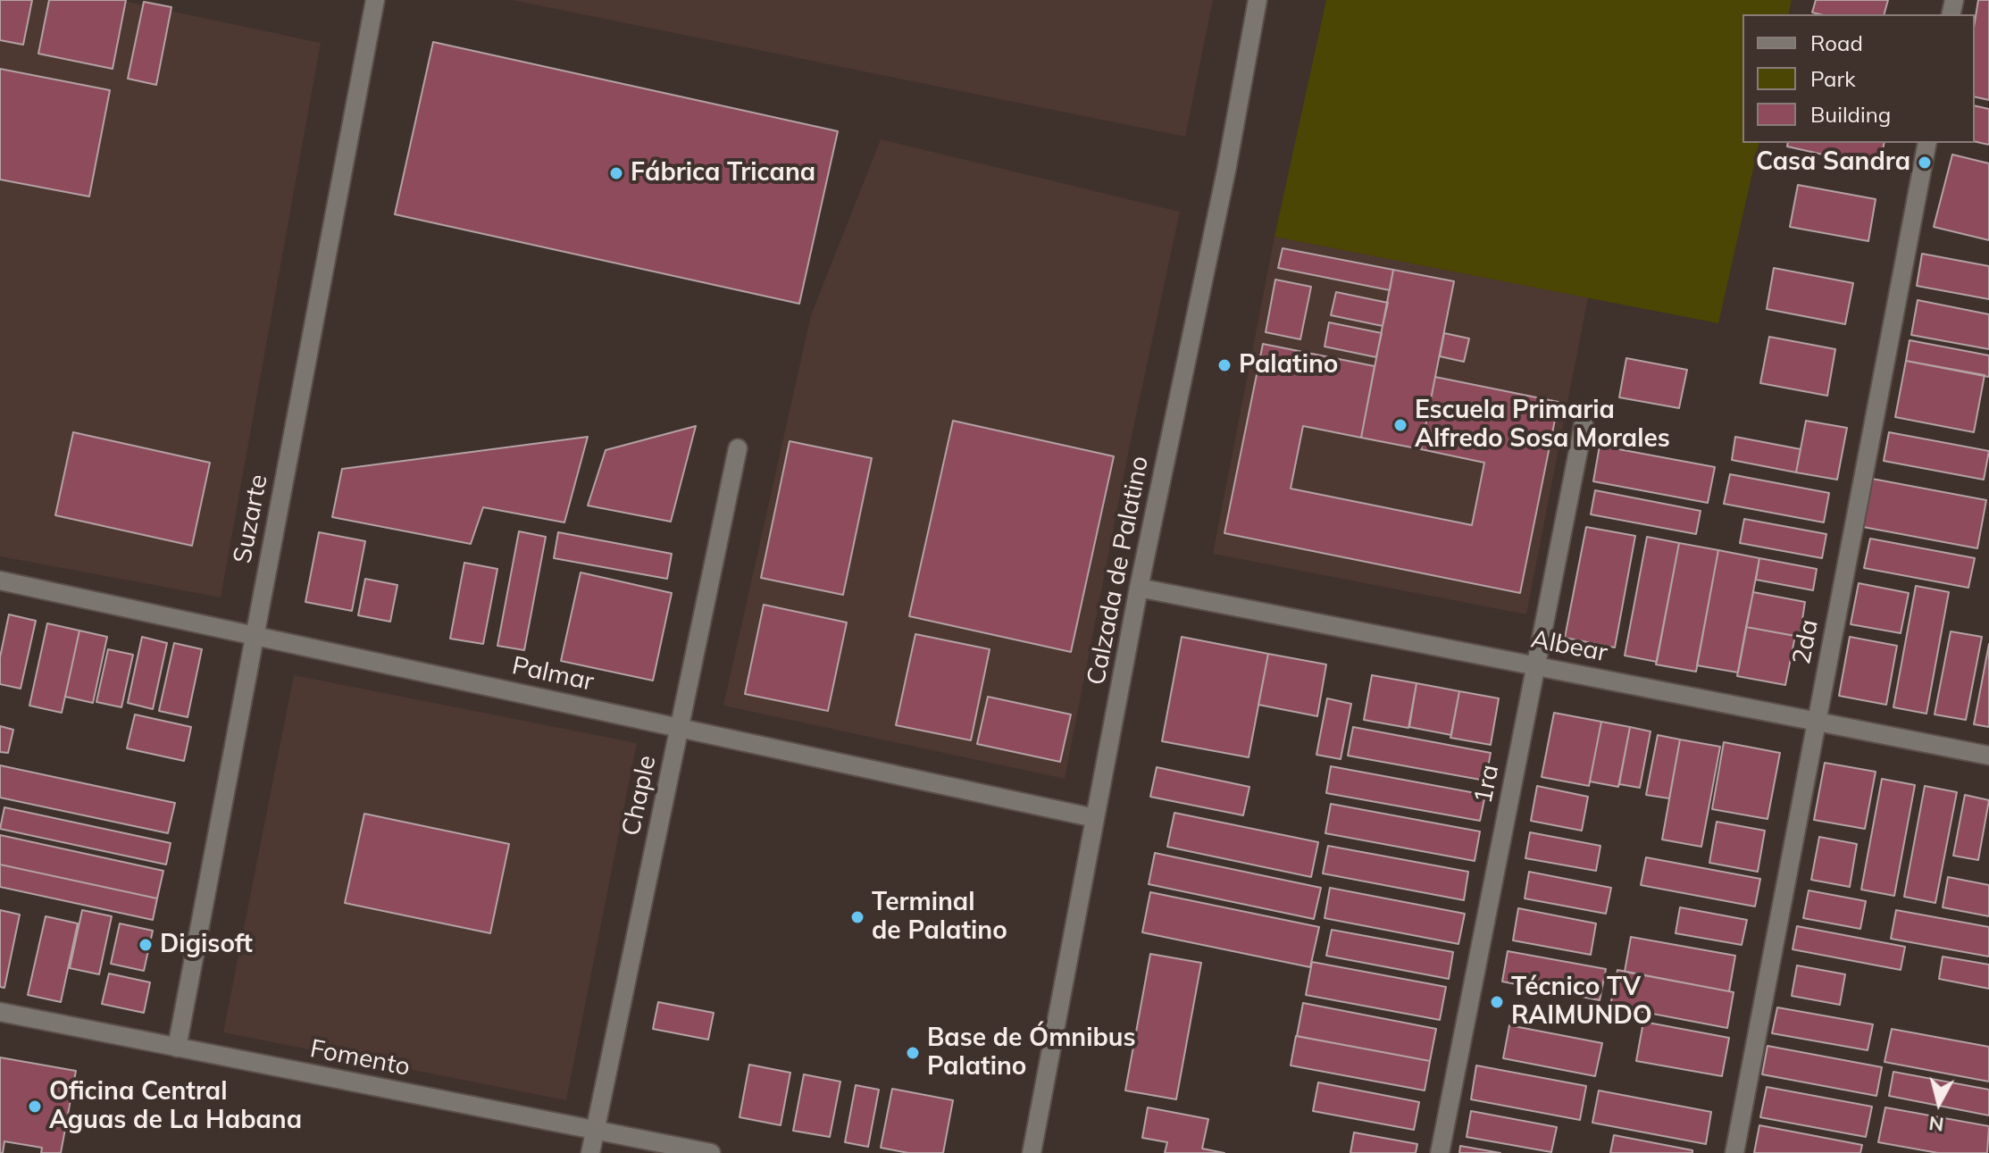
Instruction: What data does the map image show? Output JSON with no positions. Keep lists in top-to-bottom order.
{
  "streets": {
    "street": [
      "Suzarte",
      "Calzada de Palatino",
      "2da",
      "Albear",
      "Palmar",
      "1ra",
      "Chaple",
      "Fomento"
    ]
  },
  "crossings": [
    ["Suzarte", "Palmar"],
    ["Suzarte", "Fomento"],
    ["Calzada de Palatino", "Albear"],
    ["Calzada de Palatino", "Palmar"],
    ["2da", "Albear"],
    ["Albear", "1ra"],
    ["Palmar", "Chaple"],
    ["Chaple", "Fomento"]
  ],
  "places": [
    "Casa Sandra",
    "Fábrica Tricana",
    "Palatino",
    "Escuela Primaria Alfredo Sosa Morales",
    "Terminal de Palatino",
    "Digisoft",
    "Técnico TV RAIMUNDO",
    "Base de Ómnibus Palatino",
    "Oficina Central Aguas de La Habana"
  ],
  "legend": ["Road", "Park", "Building"],
  "north": "bottom"
}
